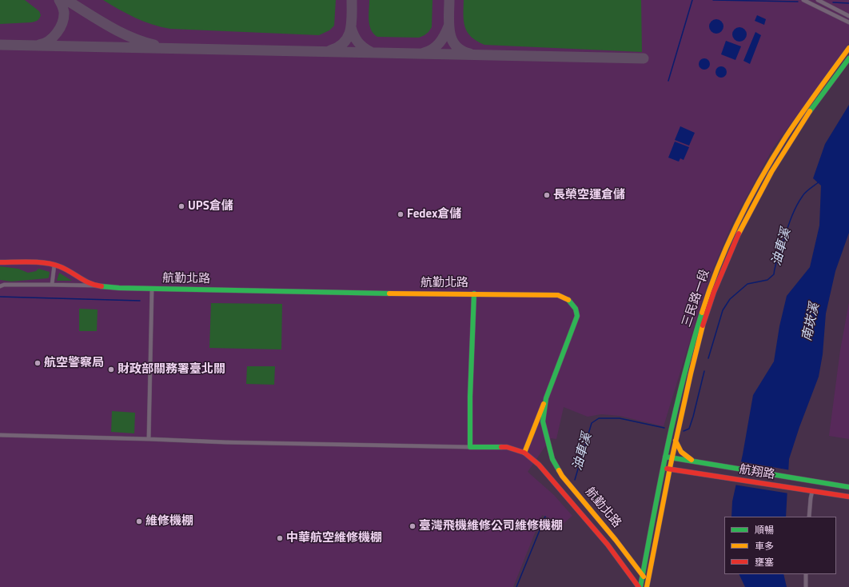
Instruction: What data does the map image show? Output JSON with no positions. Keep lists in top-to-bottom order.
{
  "streets": {
    "street": ["航勤北路", "三民路一段", "航翔路"]
  },
  "crossings": [
    ["航勤北路", "三民路一段"],
    ["三民路一段", "航翔路"]
  ],
  "water": ["油車溪", "南崁溪"],
  "places": [
    "長榮空運倉儲",
    "UPS倉儲",
    "Fedex倉儲",
    "航空警察局",
    "財政部關務署臺北關",
    "維修機棚",
    "臺灣飛機維修公司維修機棚",
    "中華航空維修機棚"
  ],
  "legend": ["順暢", "車多", "壅塞"]
}
